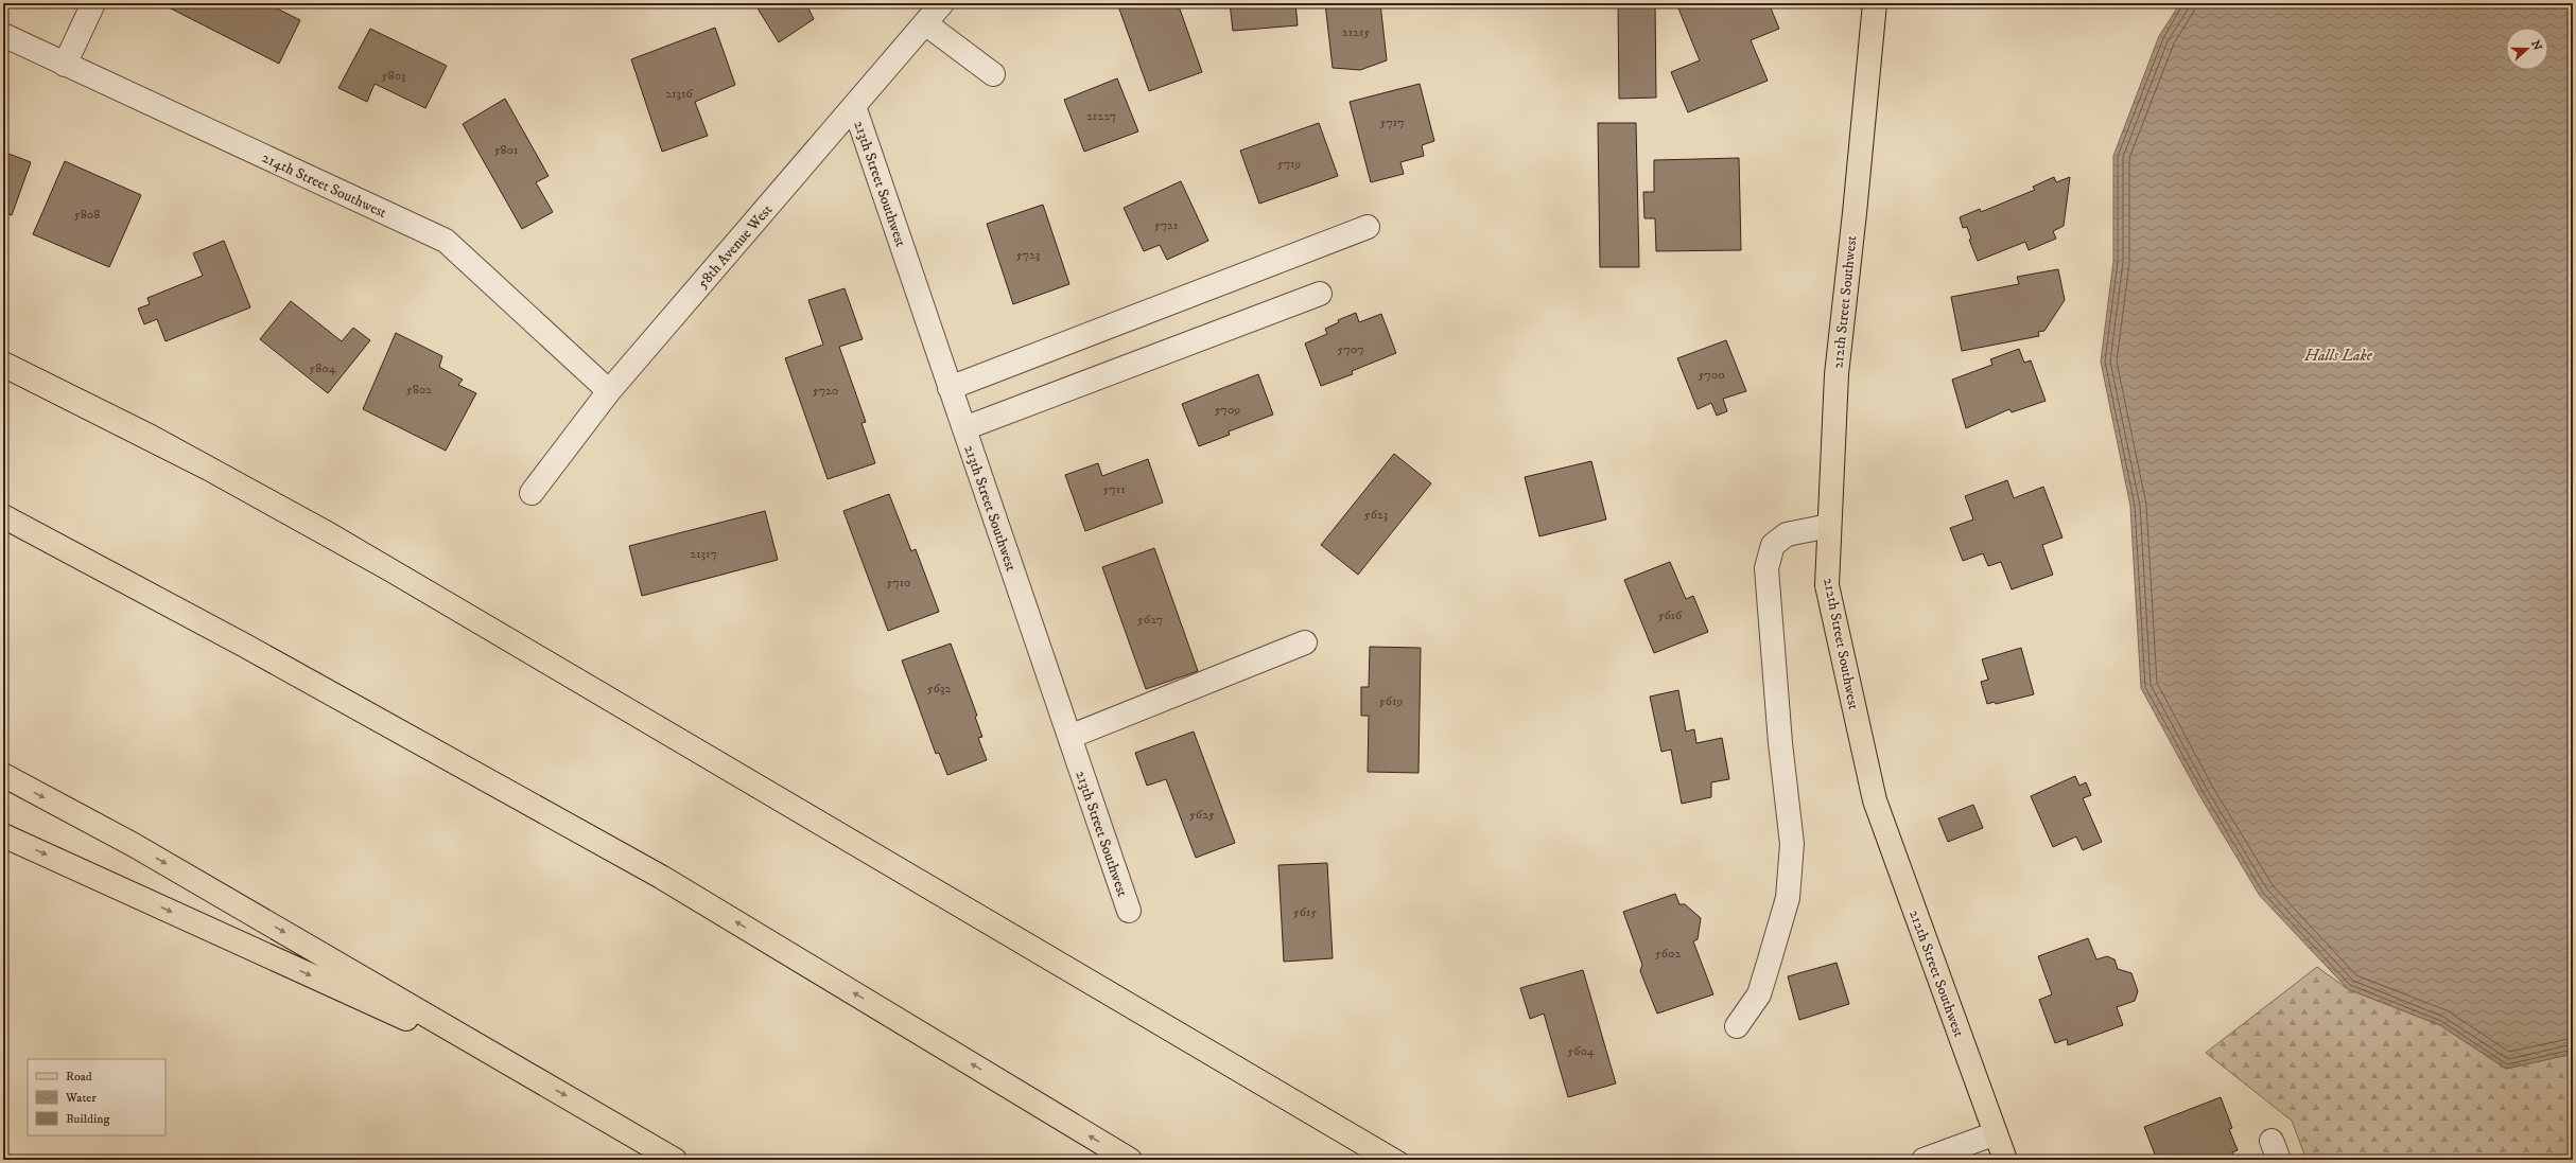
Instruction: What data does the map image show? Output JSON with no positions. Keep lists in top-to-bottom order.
{
  "streets": {
    "main road": ["212th Street Southwest"],
    "street": ["213th Street Southwest", "214th Street Southwest", "58th Avenue West"]
  },
  "crossings": [
    ["213th Street Southwest", "58th Avenue West"],
    ["214th Street Southwest", "58th Avenue West"]
  ],
  "water": ["Halls Lake"],
  "house_numbers": [
    "21215",
    "5803",
    "21316",
    "21227",
    "5717",
    "5801",
    "5719",
    "5808",
    "5721",
    "5723",
    "5707",
    "5804",
    "5700",
    "5802",
    "5720",
    "5709",
    "5711",
    "5623",
    "21317",
    "5710",
    "5616",
    "5627",
    "5632",
    "5619",
    "5625",
    "5615",
    "5602",
    "5604"
  ],
  "legend": ["Road", "Water", "Building"],
  "north": "right"
}
